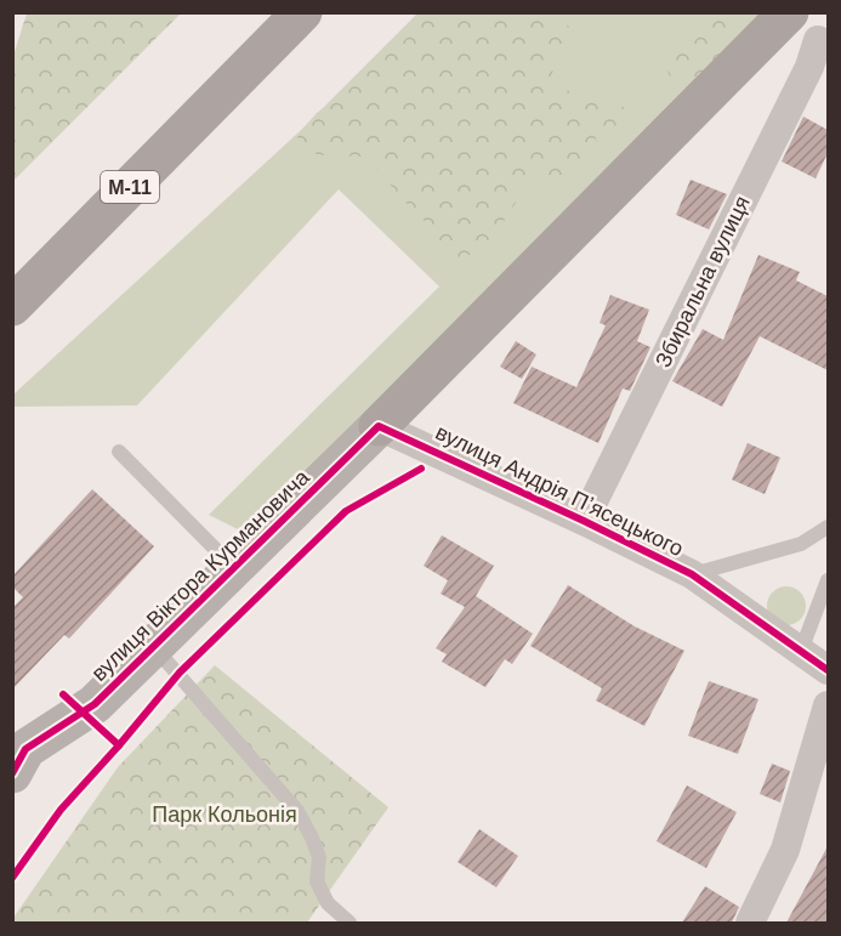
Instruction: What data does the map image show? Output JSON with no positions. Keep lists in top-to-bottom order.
{
  "streets": {
    "main road": ["М-11"],
    "street": ["Збиральна вулиця", "вулиця Андрія Пʼясецького", "вулиця Віктора Курмановича"]
  },
  "crossings": [
    ["Збиральна вулиця", "вулиця Андрія Пʼясецького"],
    ["вулиця Андрія Пʼясецького", "вулиця Віктора Курмановича"]
  ],
  "parks": ["Парк Кольонія"]
}
